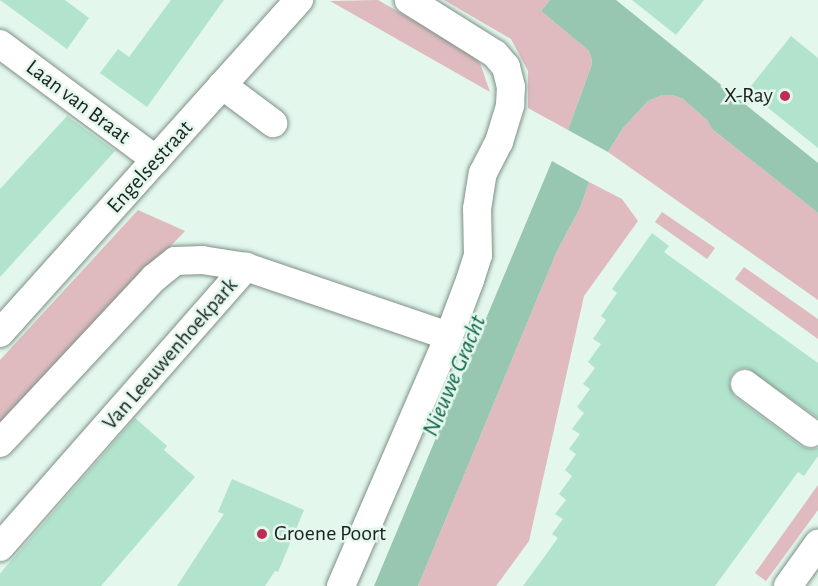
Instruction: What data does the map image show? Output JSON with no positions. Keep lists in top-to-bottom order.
{
  "streets": {
    "street": ["Laan van Braat", "Engelsestraat", "Van Leeuwenhoekpark"]
  },
  "crossings": [
    ["Laan van Braat", "Engelsestraat"]
  ],
  "water": ["Nieuwe Gracht"],
  "places": ["X-Ray", "Groene Poort"]
}
